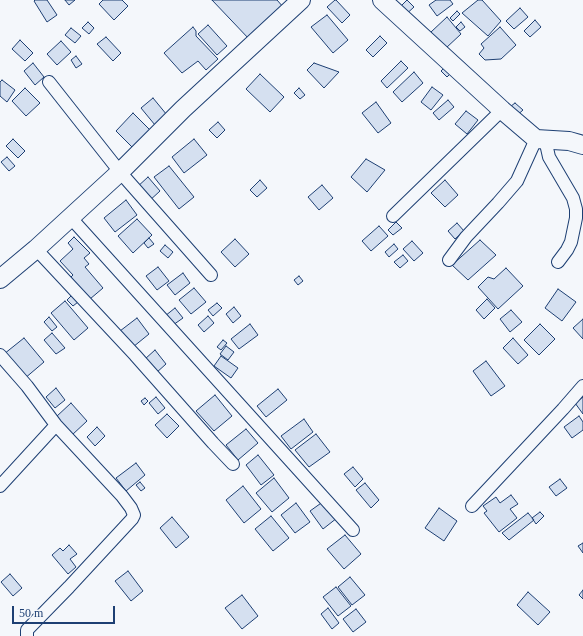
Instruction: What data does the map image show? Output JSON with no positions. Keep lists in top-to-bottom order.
{
  "scale_bar": "50 m"
}
